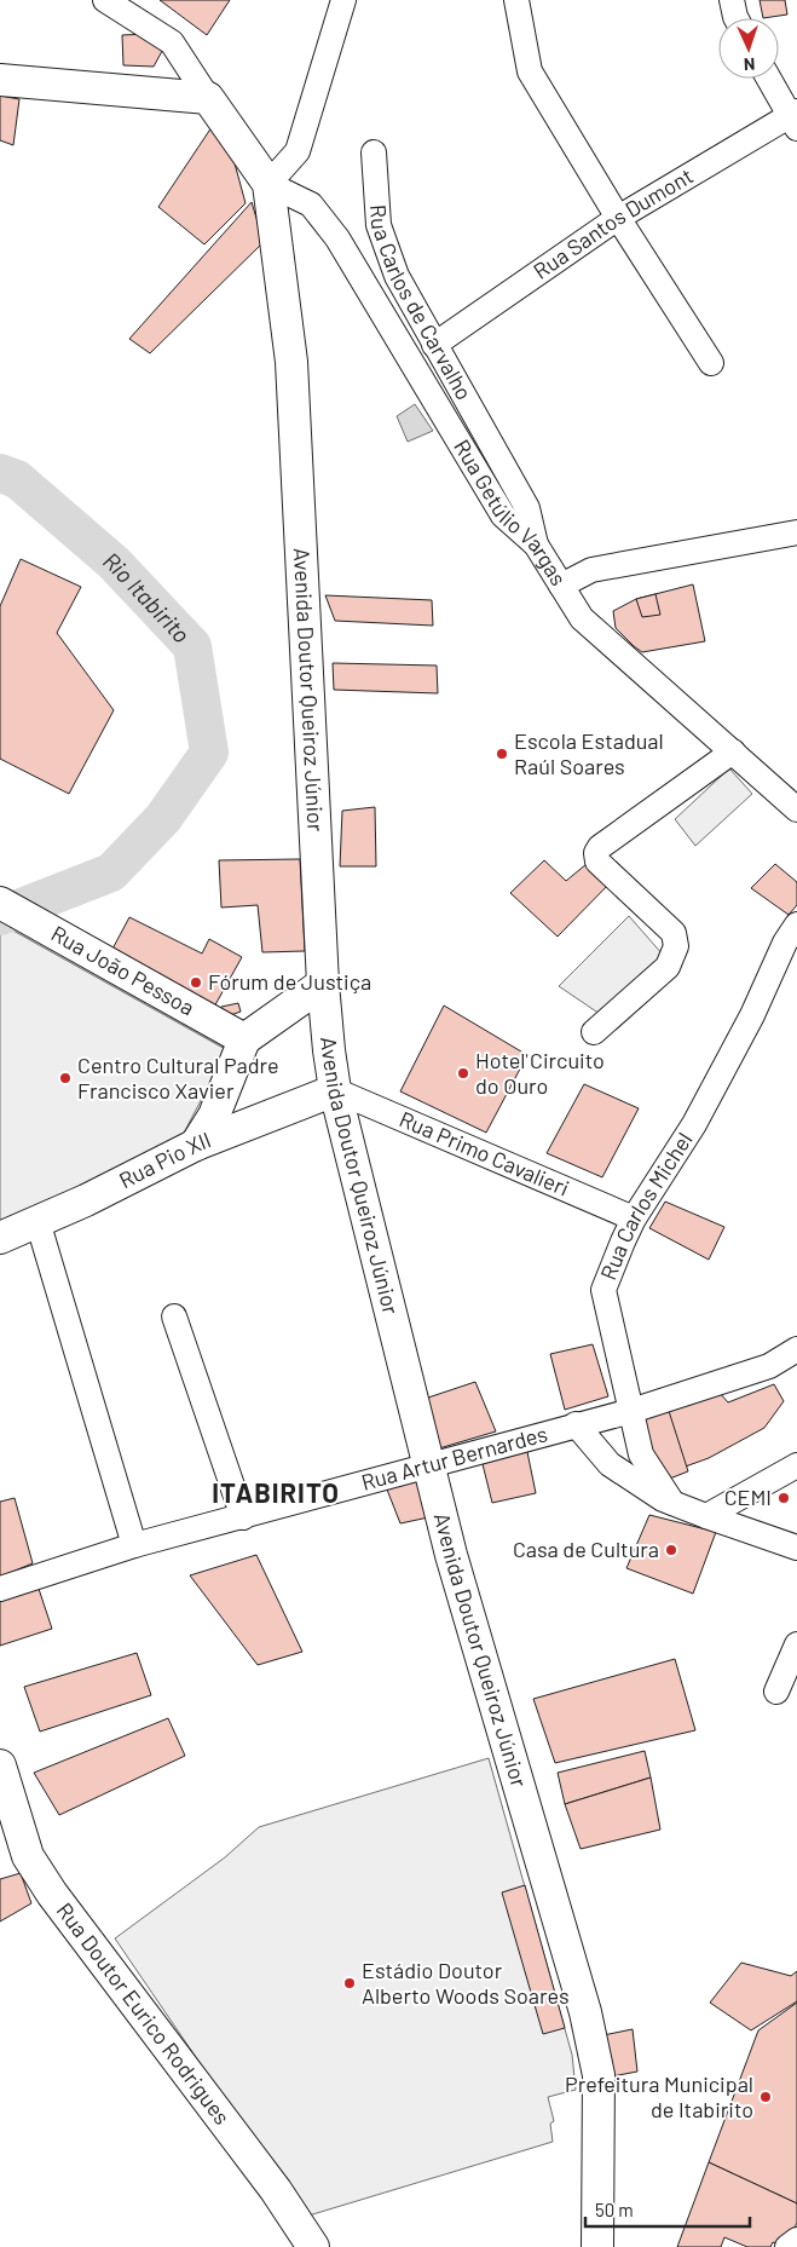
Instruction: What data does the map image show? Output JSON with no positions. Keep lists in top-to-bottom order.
{
  "streets": {
    "main road": [
      "Avenida Doutor Queiroz Júnior",
      "Rua João Pessoa",
      "Rua Pio XII",
      "Rua Doutor Eurico Rodrigues"
    ],
    "street": [
      "Rua Santos Dumont",
      "Rua Carlos de Carvalho",
      "Rua Getúlio Vargas",
      "Rua Primo Cavalieri",
      "Rua Carlos Michel",
      "Rua Artur Bernardes"
    ]
  },
  "crossings": [
    ["Rua Santos Dumont", "Rua Carlos de Carvalho"],
    ["Rua Carlos de Carvalho", "Rua Getúlio Vargas"],
    ["Rua Getúlio Vargas", "Avenida Doutor Queiroz Júnior"],
    ["Avenida Doutor Queiroz Júnior", "Rua Primo Cavalieri"],
    ["Avenida Doutor Queiroz Júnior", "Rua Pio XII"],
    ["Avenida Doutor Queiroz Júnior", "Rua Artur Bernardes"],
    ["Rua Primo Cavalieri", "Rua Pio XII"],
    ["Rua Primo Cavalieri", "Rua Carlos Michel"],
    ["Rua Carlos Michel", "Rua Artur Bernardes"]
  ],
  "districts": ["ITABIRITO"],
  "water": ["Rio Itabirito"],
  "places": [
    "Escola Estadual Raúl Soares",
    "Fórum de Justiça",
    "Hotel Circuito do Ouro",
    "Centro Cultural Padre Francisco Xavier",
    "CEMI",
    "Casa de Cultura",
    "Estádio Doutor Alberto Woods Soares",
    "Prefeitura Municipal de Itabirito"
  ],
  "scale_bar": "50 m",
  "north": "bottom"
}
